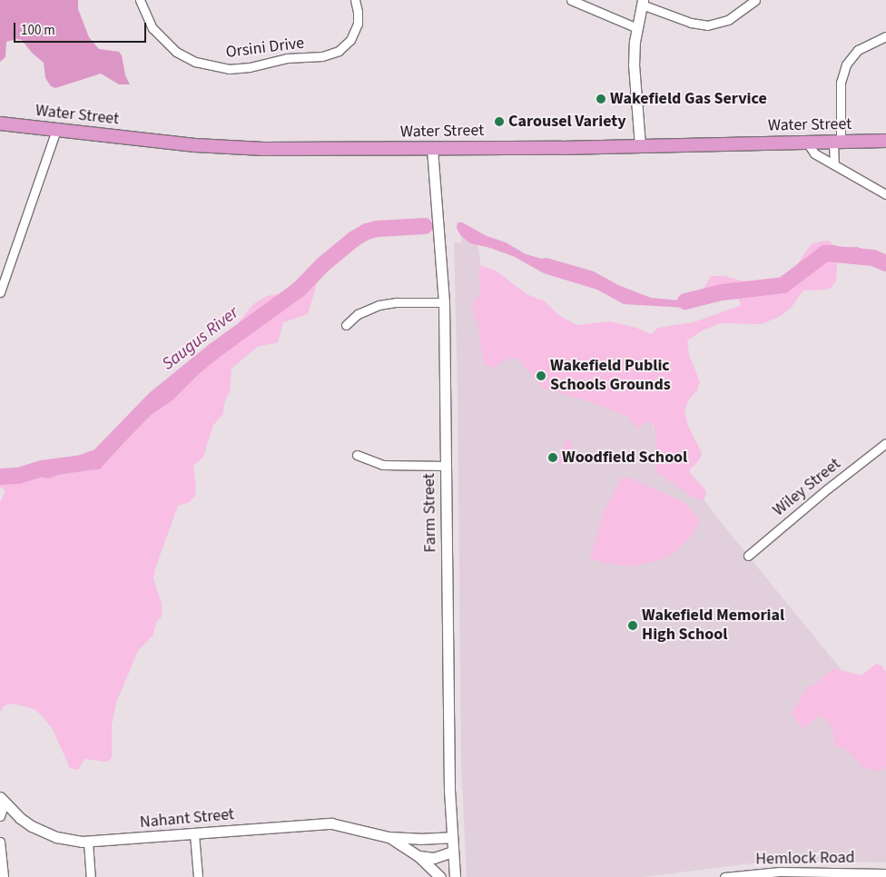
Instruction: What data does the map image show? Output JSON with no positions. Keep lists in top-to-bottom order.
{
  "streets": {
    "main road": ["Water Street", "Farm Street", "Nahant Street"],
    "street": ["Orsini Drive", "Wiley Street", "Hemlock Road"]
  },
  "crossings": [
    ["Water Street", "Farm Street"],
    ["Farm Street", "Nahant Street"]
  ],
  "water": ["Saugus River"],
  "places": [
    "Wakefield Gas Service",
    "Carousel Variety",
    "Wakefield Public Schools Grounds",
    "Woodfield School",
    "Wakefield Memorial High School"
  ],
  "scale_bar": "100 m"
}
